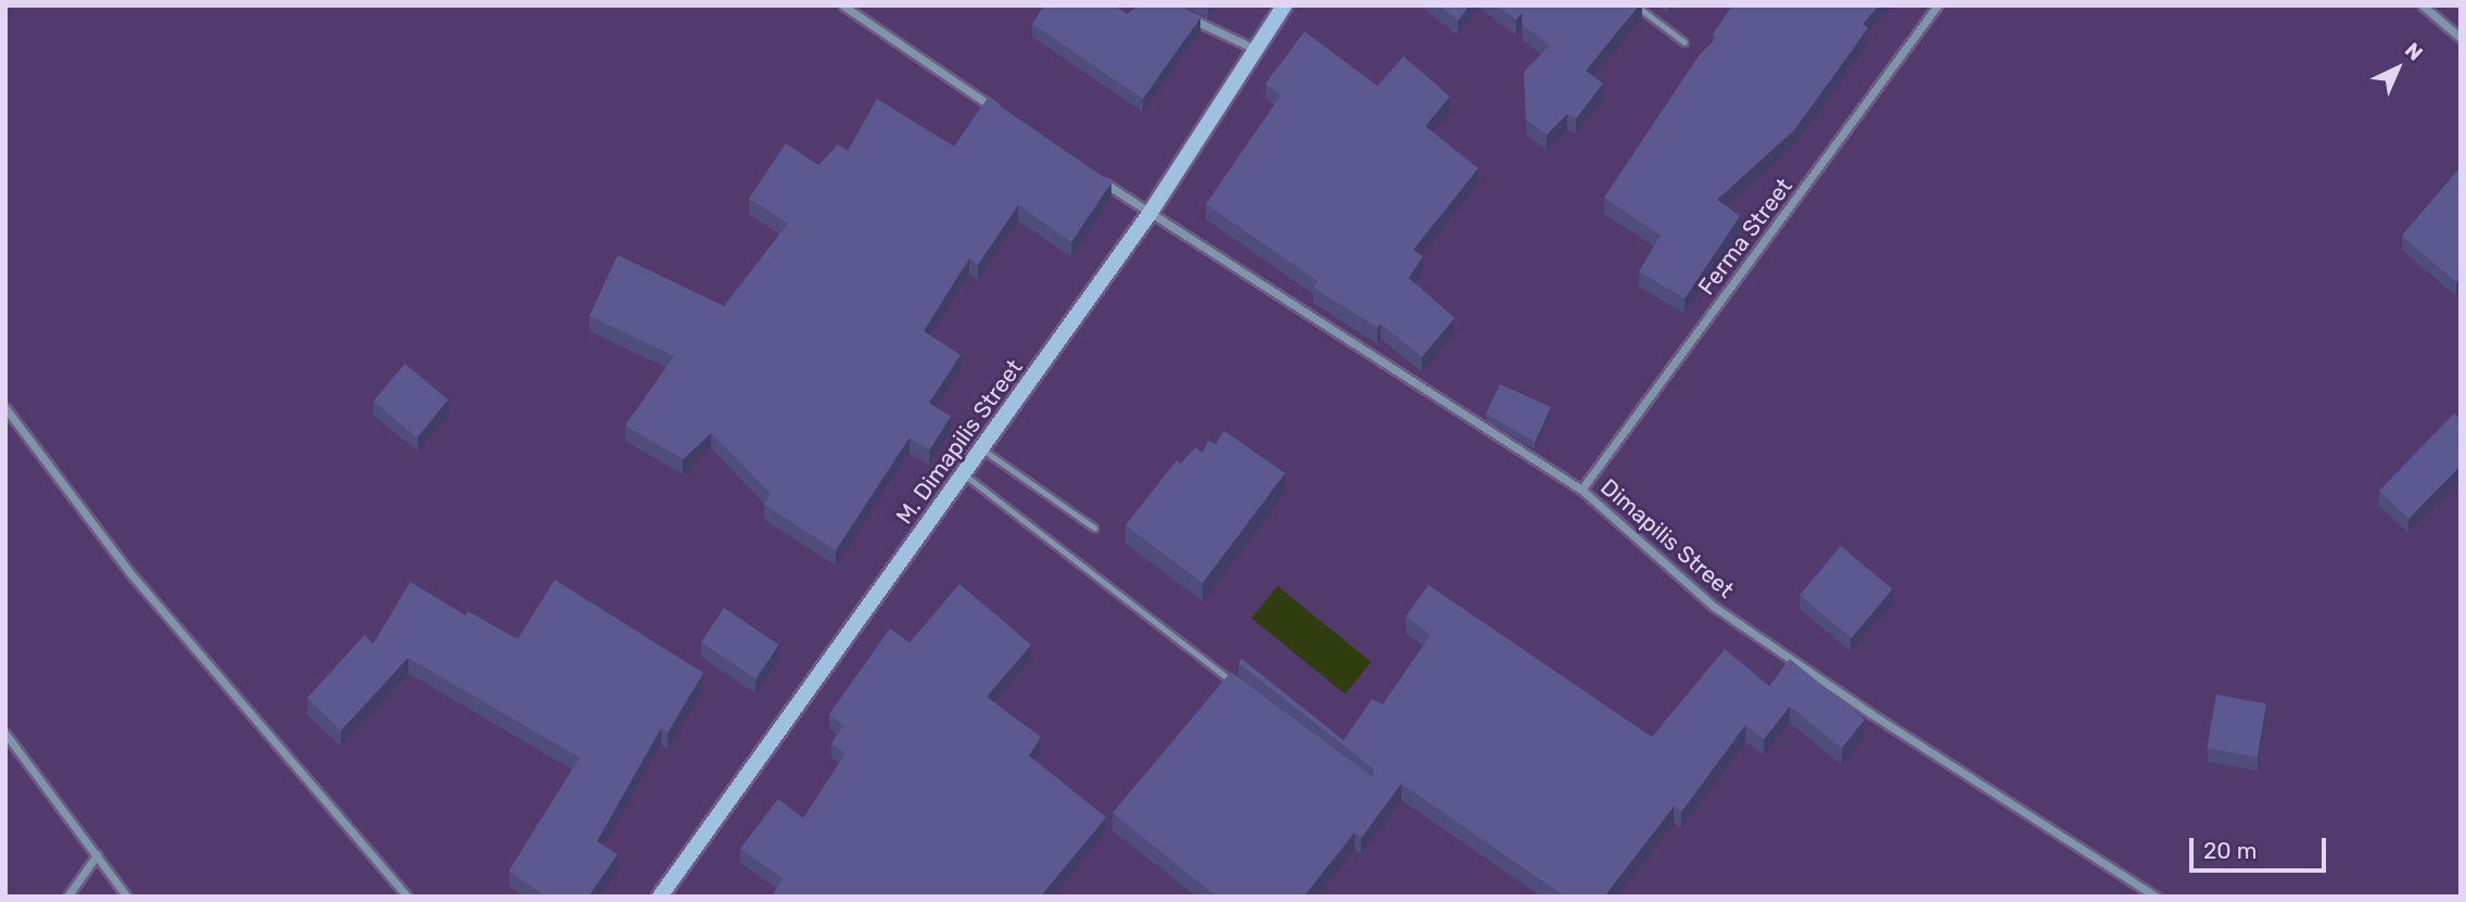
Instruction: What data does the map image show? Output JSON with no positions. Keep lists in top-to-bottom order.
{
  "streets": {
    "main road": ["M. Dimapilis Street"],
    "street": ["Ferma Street", "Dimapilis Street"]
  },
  "crossings": [
    ["Ferma Street", "Dimapilis Street"],
    ["M. Dimapilis Street", "Dimapilis Street"]
  ],
  "scale_bar": "20 m",
  "north": "top right"
}
